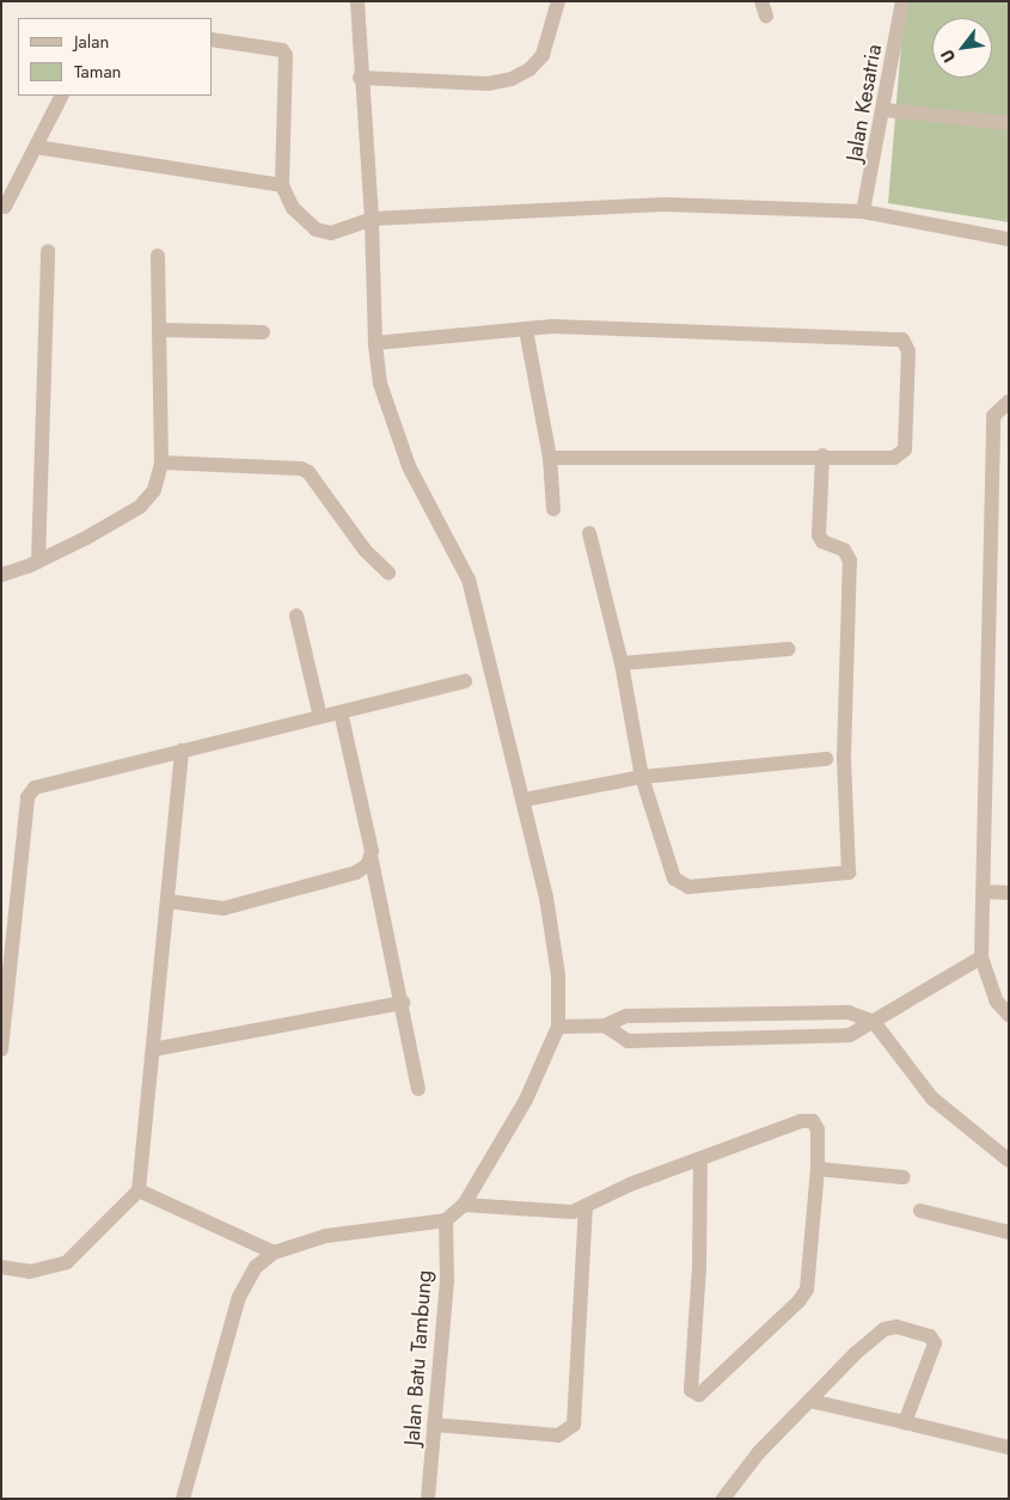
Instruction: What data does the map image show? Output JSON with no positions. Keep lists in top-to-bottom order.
{
  "streets": {
    "street": ["Jalan Kesatria", "Jalan Batu Tambung"]
  },
  "legend": ["Jalan", "Taman"],
  "north": "bottom left"
}
